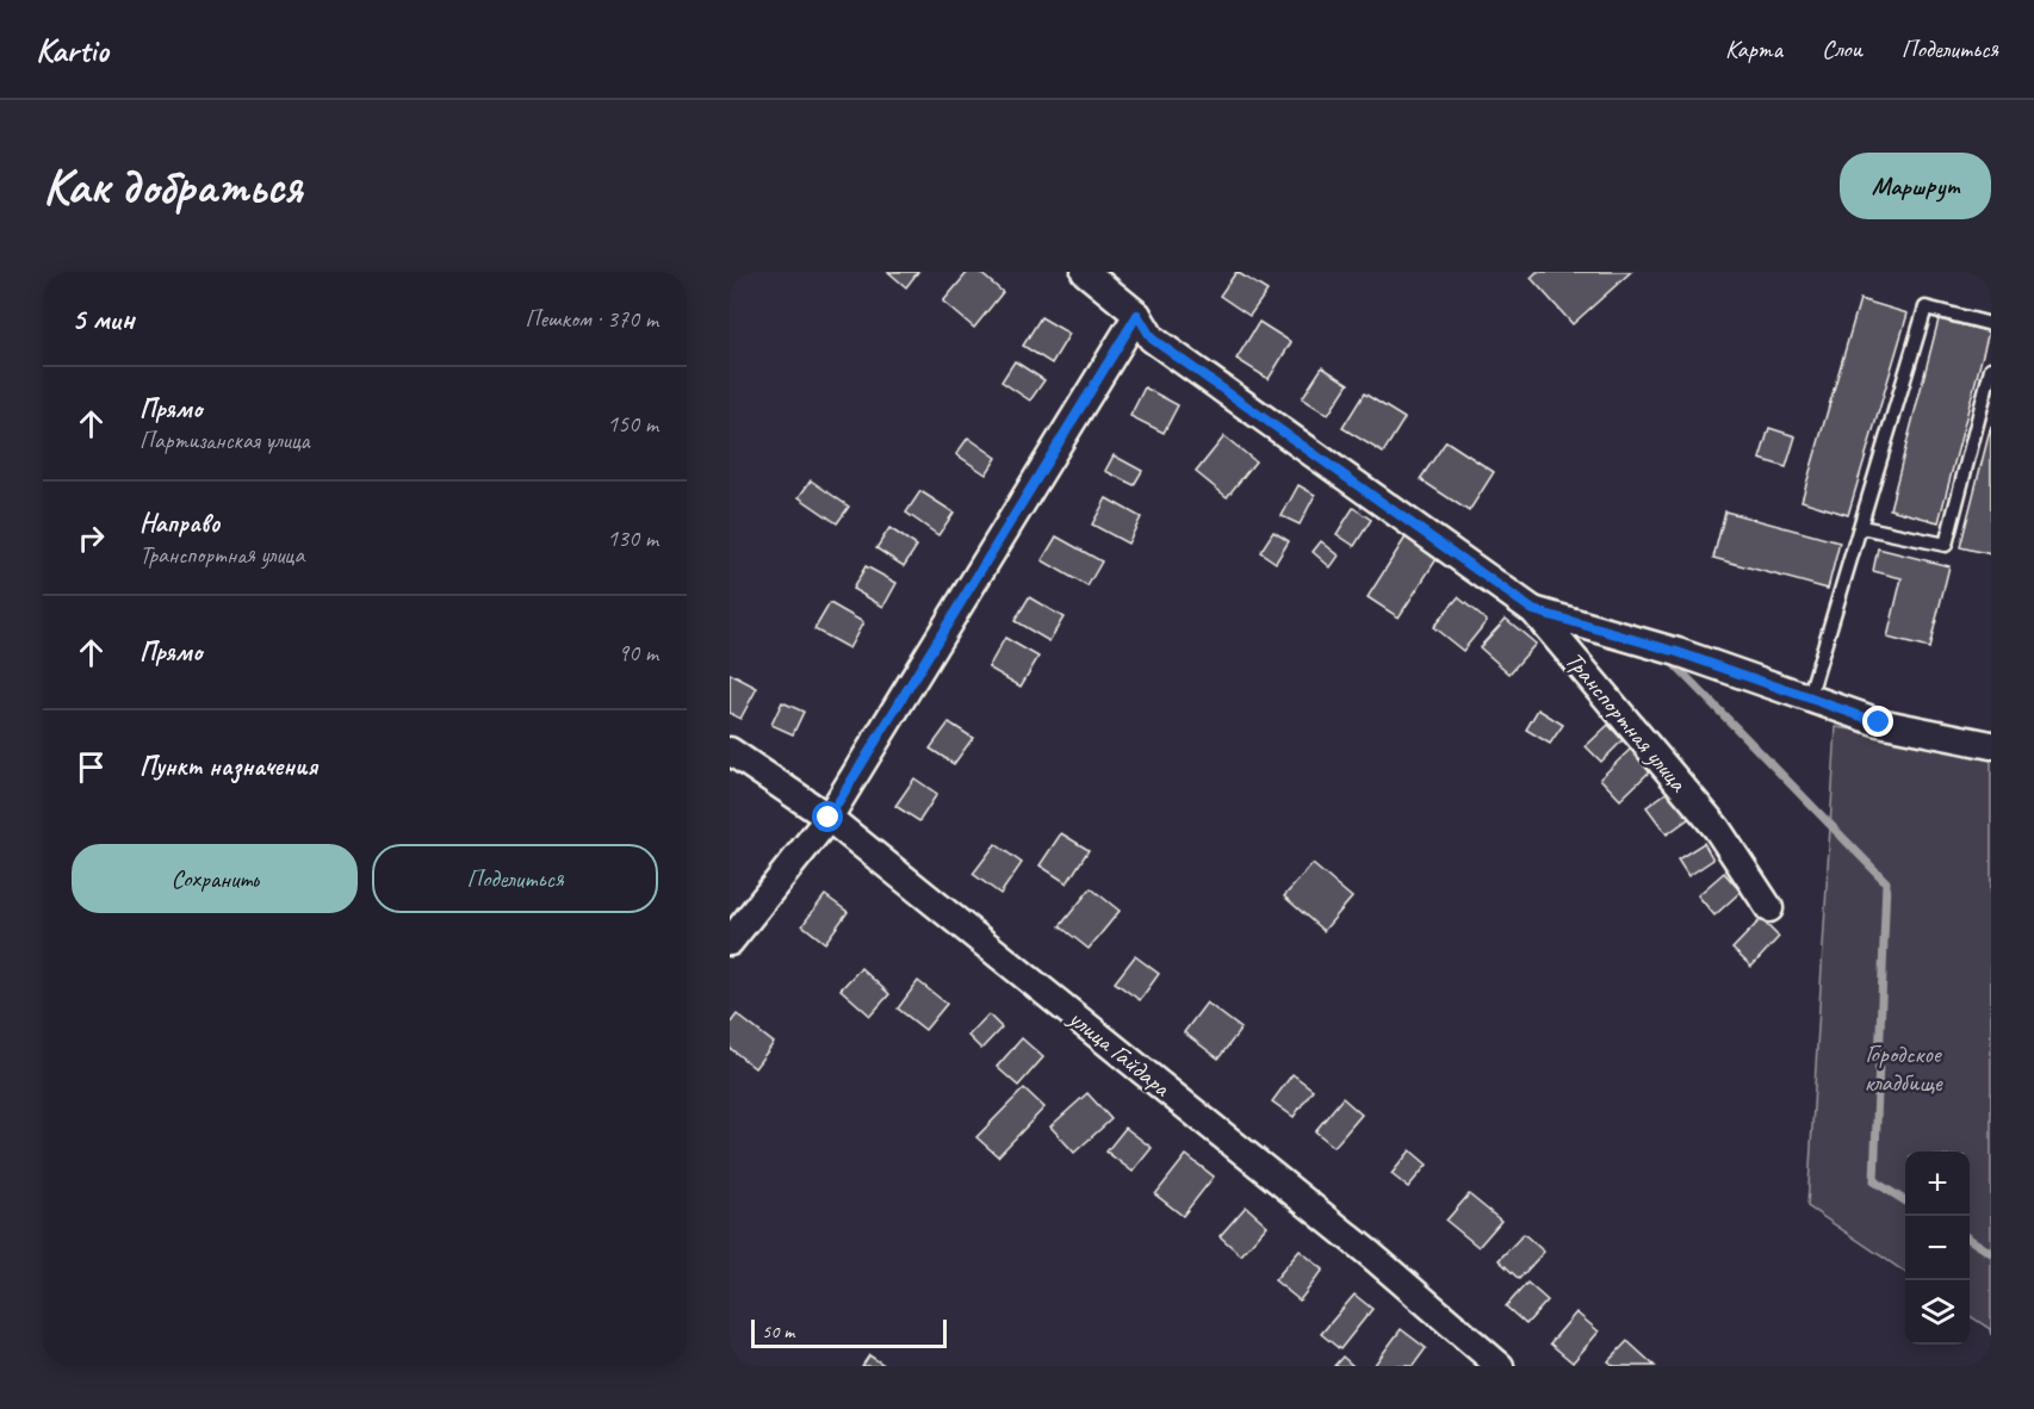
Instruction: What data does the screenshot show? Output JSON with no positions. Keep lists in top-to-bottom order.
{
  "streets": {
    "street": ["Транспортная улица", "улица Гайдара"]
  },
  "parks": ["Городское кладбище"],
  "scale_bar": "50 m",
  "page": {
    "header": "Kartio",
    "nav": ["Карта", "Слои", "Поделиться"],
    "buttons": [
      "Маршрут",
      ["Сохранить", "Поделиться"]
    ],
    "title": "Как добраться",
    "heading": ["5 мин", "Пешком · 370 m"],
    "list": [
      ["Прямо", "Партизанская улица", "150 m"],
      ["Направо", "Транспортная улица", "130 m"],
      ["Прямо", "90 m"],
      "Пункт назначения"
    ],
    "map_buttons": ["+", "−"],
    "scale": "50 m"
  }
}
